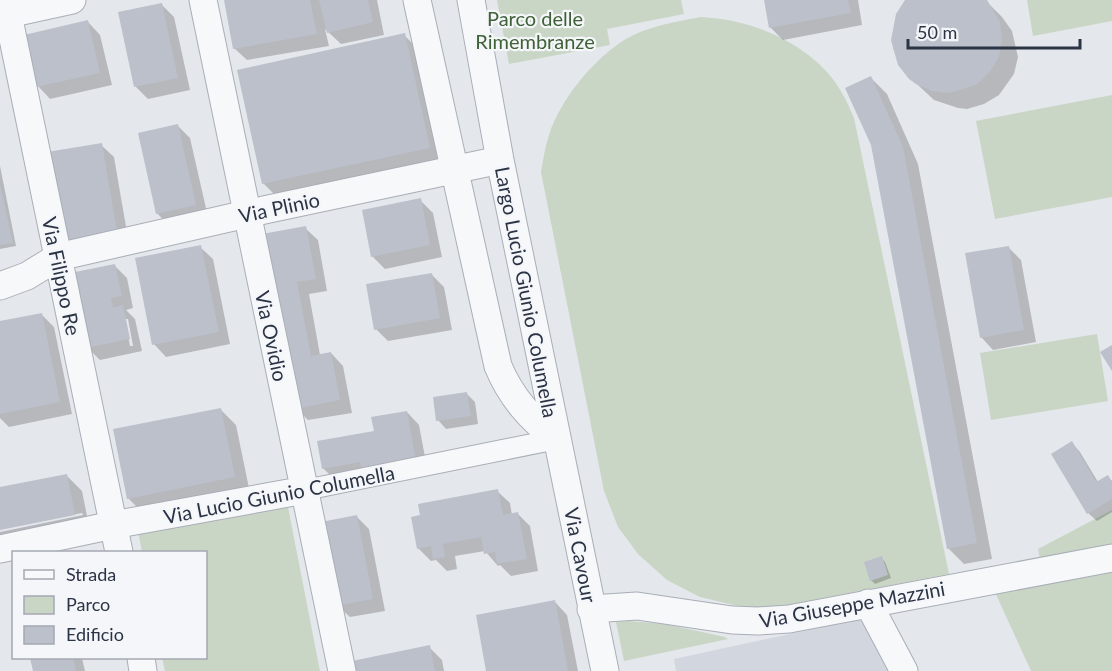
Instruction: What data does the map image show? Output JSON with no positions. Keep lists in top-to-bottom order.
{
  "streets": {
    "street": [
      "Via Plinio",
      "Via Filippo Re",
      "Largo Lucio Giunio Columella",
      "Via Ovidio",
      "Via Lucio Giunio Columella",
      "Via Cavour",
      "Via Giuseppe Mazzini"
    ]
  },
  "crossings": [
    ["Via Plinio", "Via Filippo Re"],
    ["Via Plinio", "Largo Lucio Giunio Columella"],
    ["Via Plinio", "Via Ovidio"],
    ["Via Filippo Re", "Via Lucio Giunio Columella"],
    ["Largo Lucio Giunio Columella", "Via Lucio Giunio Columella"],
    ["Largo Lucio Giunio Columella", "Via Cavour"],
    ["Via Ovidio", "Via Lucio Giunio Columella"],
    ["Via Lucio Giunio Columella", "Via Cavour"],
    ["Via Cavour", "Via Giuseppe Mazzini"]
  ],
  "parks": ["Parco delle Rimembranze"],
  "legend": ["Strada", "Parco", "Edificio"],
  "scale_bar": "50 m"
}
